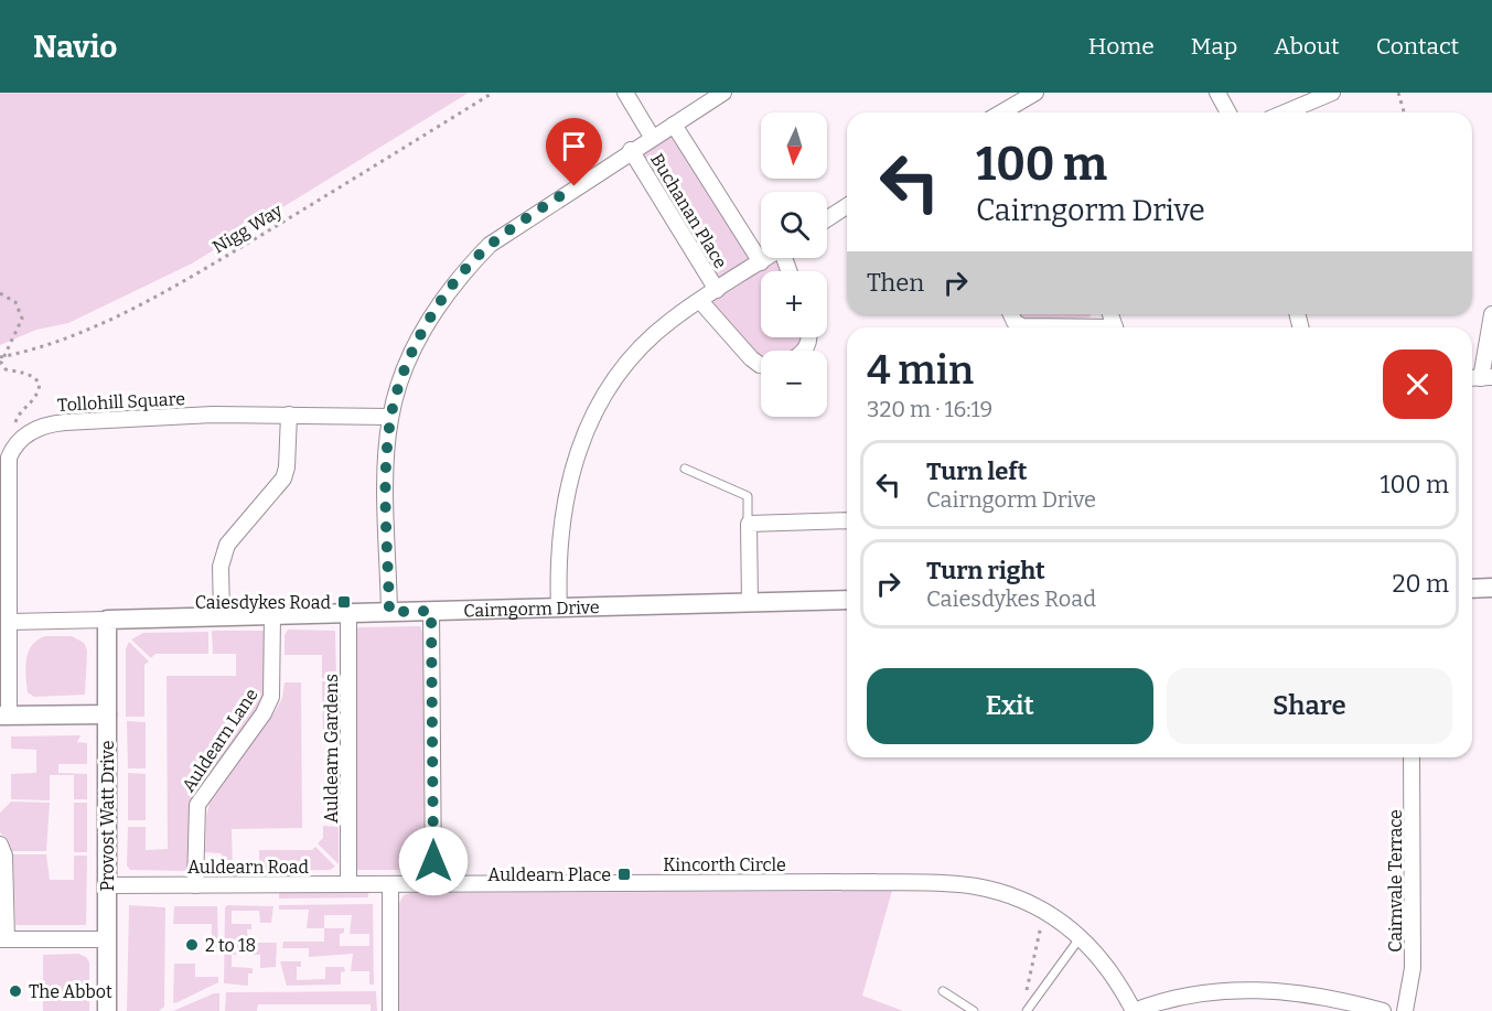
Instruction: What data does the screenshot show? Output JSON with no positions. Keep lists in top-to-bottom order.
{
  "streets": {
    "street": [
      "Buchanan Place",
      "Tollohill Square",
      "Cairngorm Drive",
      "Auldearn Lane",
      "Auldearn Gardens",
      "Provost Watt Drive",
      "Kincorth Circle",
      "Auldearn Road",
      "Cairnvale Terrace"
    ],
    "path": ["Nigg Way"]
  },
  "crossings": [
    ["Cairngorm Drive", "Auldearn Lane"],
    ["Cairngorm Drive", "Auldearn Gardens"],
    ["Cairngorm Drive", "Provost Watt Drive"],
    ["Auldearn Lane", "Auldearn Road"],
    ["Auldearn Gardens", "Auldearn Road"],
    ["Provost Watt Drive", "Auldearn Road"],
    ["Kincorth Circle", "Auldearn Road"]
  ],
  "places": {
    "transit": ["Caiesdykes Road", "Auldearn Place"],
    "other": ["2 to 18", "The Abbot"]
  },
  "north": "bottom",
  "page": {
    "header": "Navio",
    "nav": [
      "Home",
      "Map",
      "About",
      "Contact"
    ],
    "map_buttons": ["+", "−"],
    "turn": ["100 m", "Cairngorm Drive"],
    "then": "Then",
    "heading": ["4 min", "320 m · 16:19"],
    "list": [
      {
        "name": "Turn left",
        "note": "Cairngorm Drive",
        "value": "100 m"
      },
      {
        "name": "Turn right",
        "note": "Caiesdykes Road",
        "value": "20 m"
      }
    ],
    "buttons": ["Exit", "Share"]
  }
}
